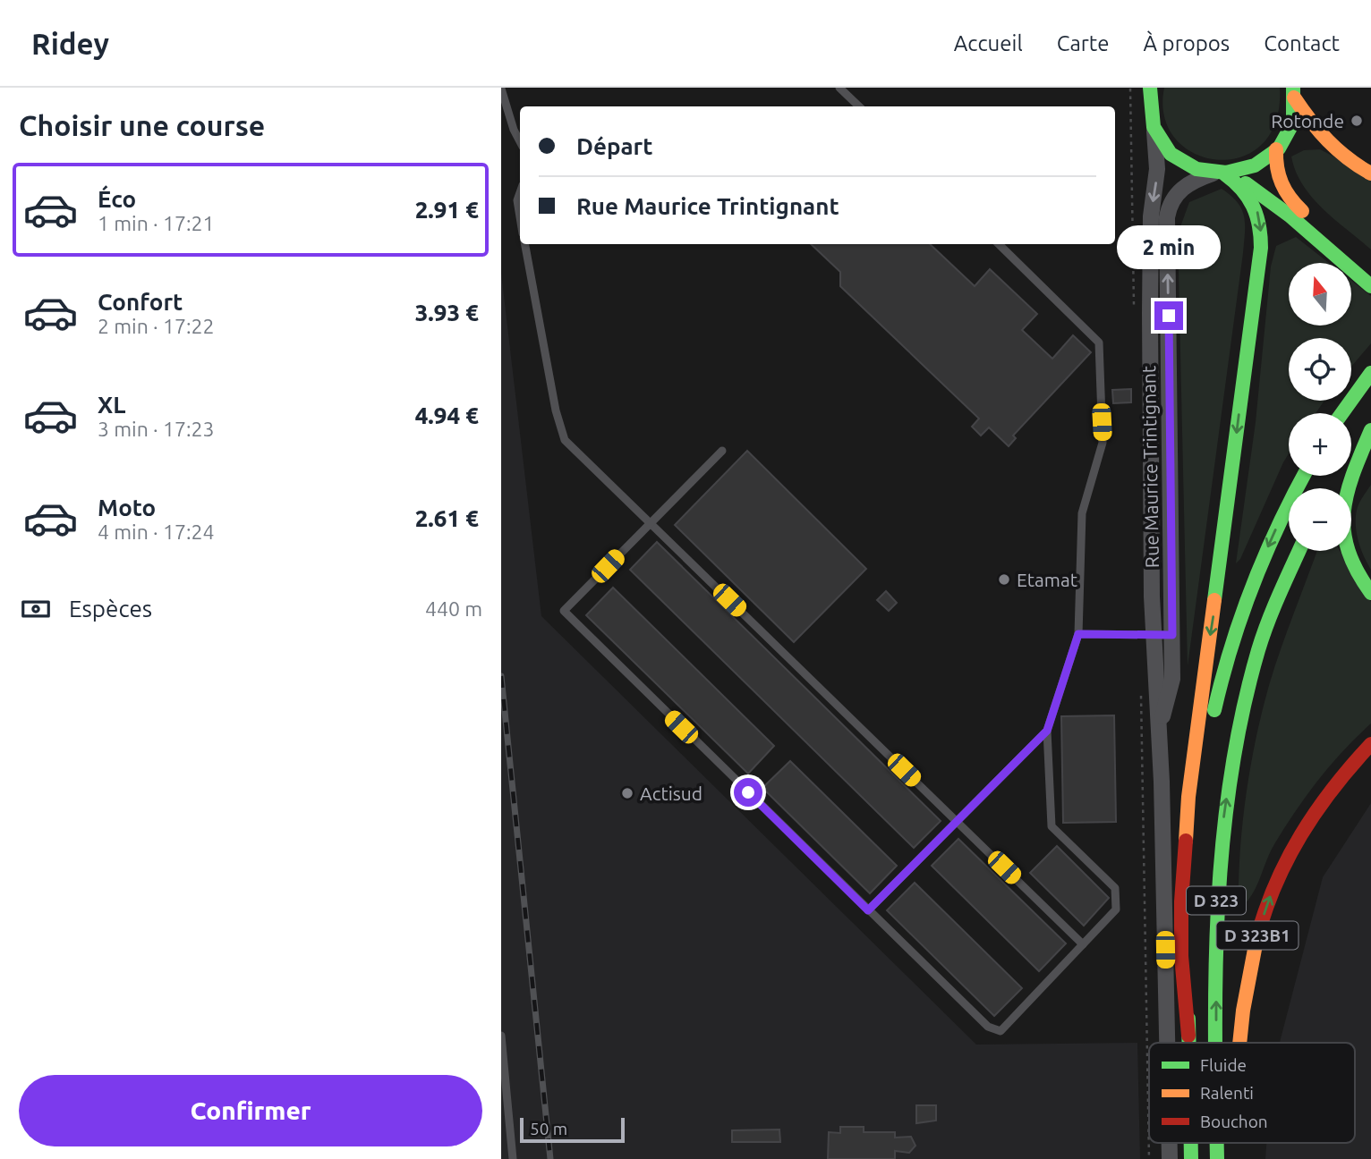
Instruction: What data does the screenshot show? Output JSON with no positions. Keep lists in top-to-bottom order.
{
  "streets": {
    "main road": ["D 323", "D 323B1"],
    "street": ["Rue Maurice Trintignant"]
  },
  "places": ["Rotonde", "Etamat", "Actisud"],
  "legend": ["Fluide", "Ralenti", "Bouchon"],
  "scale_bar": "50 m",
  "north": "top",
  "page": {
    "header": "Ridey",
    "nav": [
      "Accueil",
      "Carte",
      "À propos",
      "Contact"
    ],
    "heading": "Choisir une course",
    "banner": ["Départ", "Rue Maurice Trintignant"],
    "list": [
      {
        "name": "Éco",
        "note": "1 min · 17:21",
        "value": "2.91 €"
      },
      {
        "name": "Confort",
        "note": "2 min · 17:22",
        "value": "3.93 €"
      },
      {
        "name": "XL",
        "note": "3 min · 17:23",
        "value": "4.94 €"
      },
      {
        "name": "Moto",
        "note": "4 min · 17:24",
        "value": "2.61 €"
      }
    ],
    "bubble": "2 min",
    "map_buttons": ["+", "−"],
    "pay": ["Espèces", "440 m"],
    "buttons": "Confirmer",
    "scale": "50 m"
  }
}
